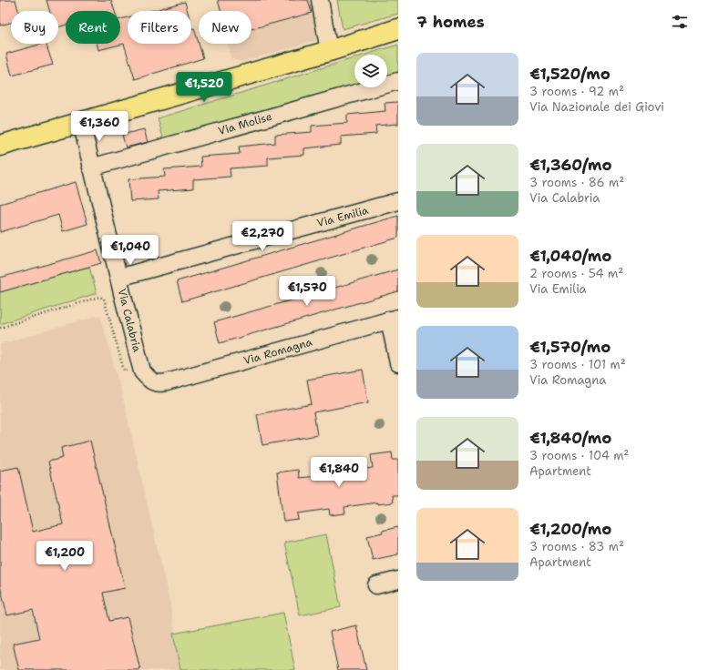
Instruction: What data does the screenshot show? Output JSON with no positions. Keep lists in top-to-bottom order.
{
  "streets": {
    "street": [
      "Via Molise",
      "Via Emilia",
      "Via Calabria",
      "Via Romagna"
    ]
  },
  "crossings": [
    ["Via Molise", "Via Calabria"],
    ["Via Emilia", "Via Calabria"],
    ["Via Calabria", "Via Romagna"]
  ],
  "page": {
    "heading": "7 homes",
    "chip": [
      "Buy",
      "Rent",
      "Filters",
      "New"
    ],
    "list": [
      {
        "name": "€1,520/mo",
        "note": "3 rooms · 92 m² · Via Nazionale dei Giovi"
      },
      {
        "name": "€1,360/mo",
        "note": "3 rooms · 86 m² · Via Calabria"
      },
      {
        "name": "€1,040/mo",
        "note": "2 rooms · 54 m² · Via Emilia"
      },
      {
        "name": "€1,570/mo",
        "note": "3 rooms · 101 m² · Via Romagna"
      },
      {
        "name": "€1,840/mo",
        "note": "3 rooms · 104 m² · Apartment"
      },
      {
        "name": "€1,200/mo",
        "note": "3 rooms · 83 m² · Apartment"
      }
    ],
    "price": [
      "€1,520",
      "€1,360",
      "€2,270",
      "€1,040",
      "€1,570",
      "€1,840",
      "€1,200"
    ]
  }
}
